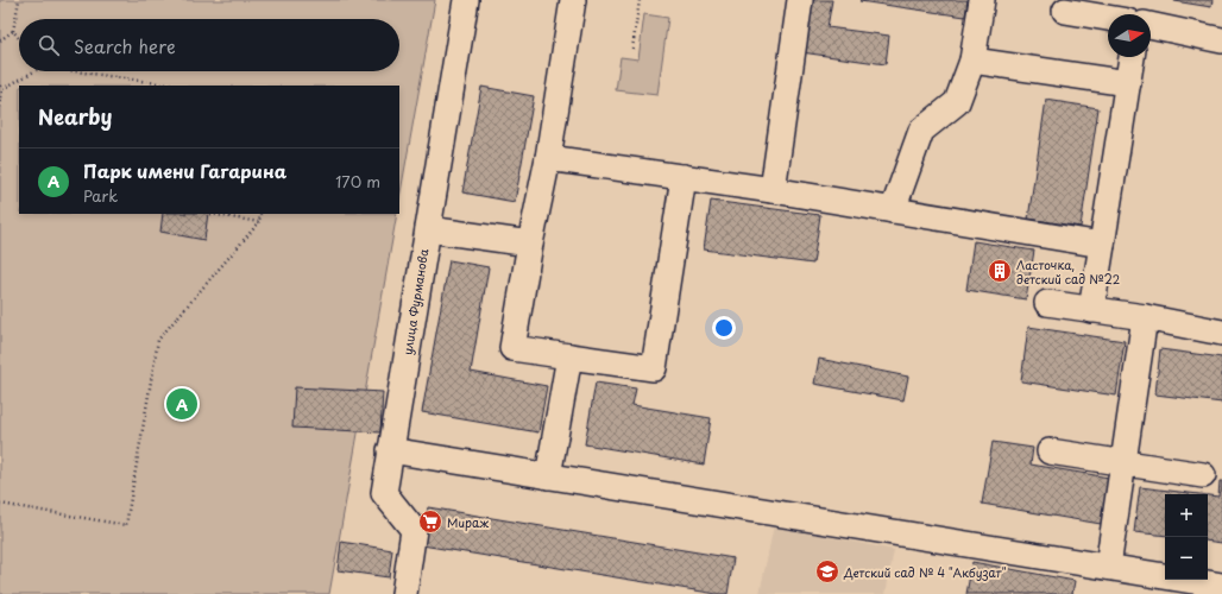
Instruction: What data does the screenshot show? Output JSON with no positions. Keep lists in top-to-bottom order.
{
  "streets": {
    "street": ["улица Фурманова"]
  },
  "places": {
    "building": ["Ласточка, детский сад №22"],
    "supermarket": ["Мираж"],
    "school or university": ["Детский сад № 4 \"Акбузат\""]
  },
  "north": "right",
  "page": {
    "search": "Search here",
    "heading": "Nearby",
    "list": [
      {
        "mark": "A",
        "name": "Парк имени Гагарина",
        "note": "Park",
        "value": "170 m"
      }
    ],
    "pins": "A",
    "map_buttons": ["+", "−"]
  }
}
